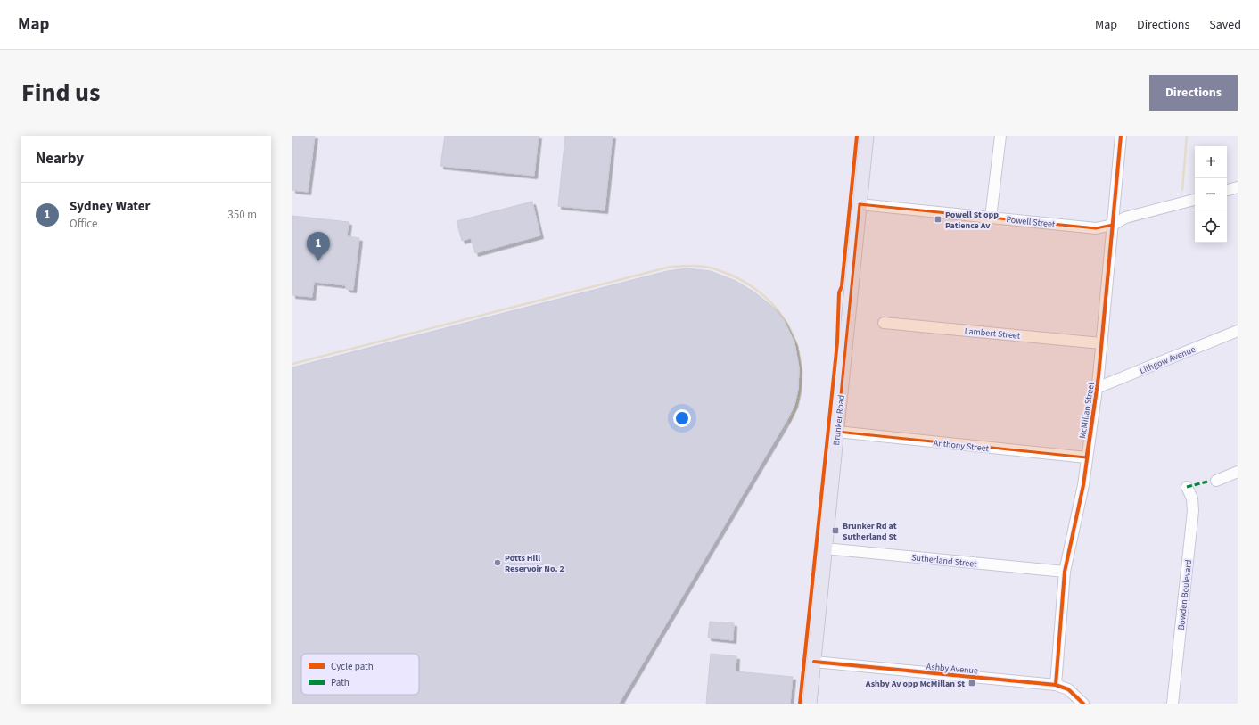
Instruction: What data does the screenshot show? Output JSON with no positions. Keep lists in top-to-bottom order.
{
  "streets": {
    "main road": ["Brunker Road"],
    "street": [
      "Powell Street",
      "Lambert Street",
      "Lithgow Avenue",
      "McMillan Street",
      "Anthony Street",
      "Sutherland Street",
      "Bowden Boulevard",
      "Ashby Avenue"
    ]
  },
  "crossings": [
    ["Powell Street", "McMillan Street"],
    ["Powell Street", "Brunker Road"],
    ["Lambert Street", "McMillan Street"],
    ["Lithgow Avenue", "McMillan Street"],
    ["McMillan Street", "Anthony Street"],
    ["McMillan Street", "Sutherland Street"],
    ["McMillan Street", "Ashby Avenue"],
    ["Brunker Road", "Anthony Street"],
    ["Brunker Road", "Sutherland Street"],
    ["Brunker Road", "Ashby Avenue"]
  ],
  "places": {
    "transit": ["Powell St opp Patience Av", "Brunker Rd at Sutherland St", "Ashby Av opp McMillan St"],
    "other": ["Potts Hill Reservoir No. 2"]
  },
  "legend": ["Cycle path", "Path"],
  "page": {
    "header": "Map",
    "nav": ["Map", "Directions", "Saved"],
    "title": "Find us",
    "buttons": "Directions",
    "heading": "Nearby",
    "map_buttons": ["+", "−"],
    "list": [
      {
        "mark": "1",
        "name": "Sydney Water",
        "note": "Office",
        "value": "350 m"
      }
    ],
    "pins": "1"
  }
}
